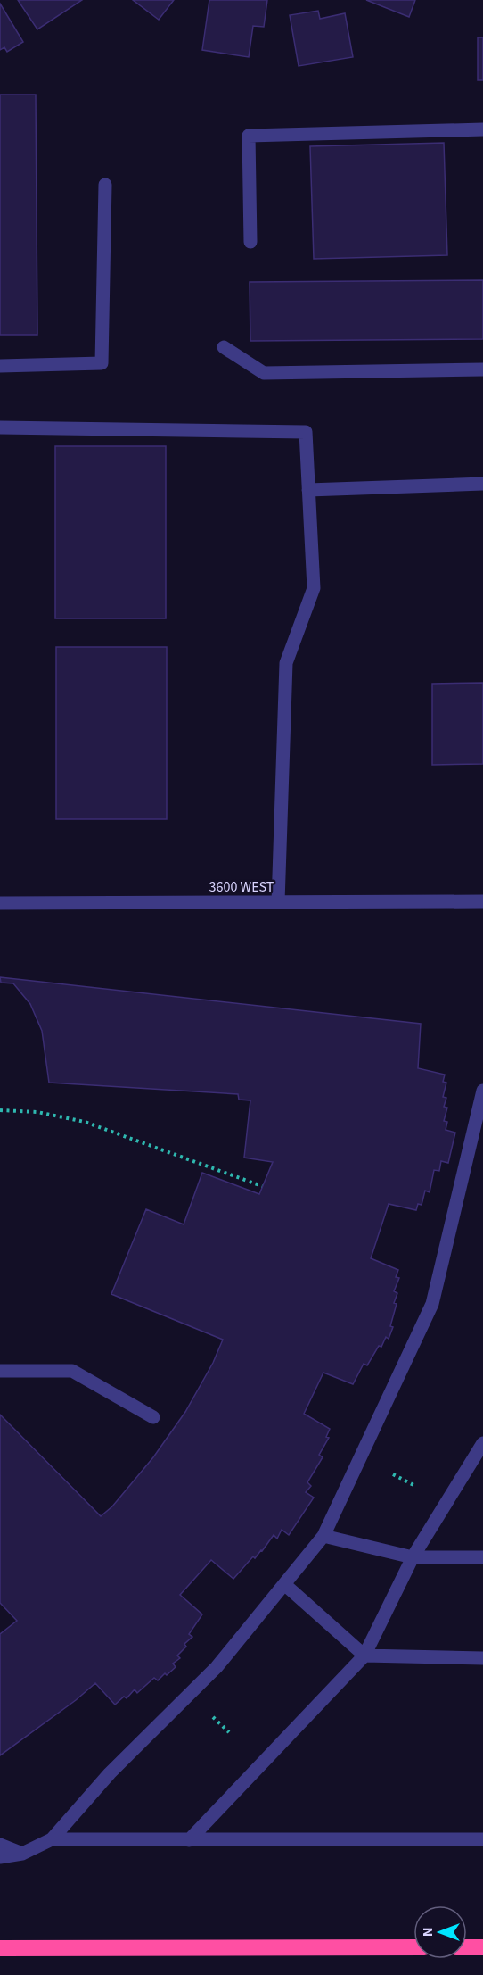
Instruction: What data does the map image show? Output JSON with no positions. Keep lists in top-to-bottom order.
{
  "streets": {
    "street": ["3600 WEST"]
  },
  "north": "left"
}
